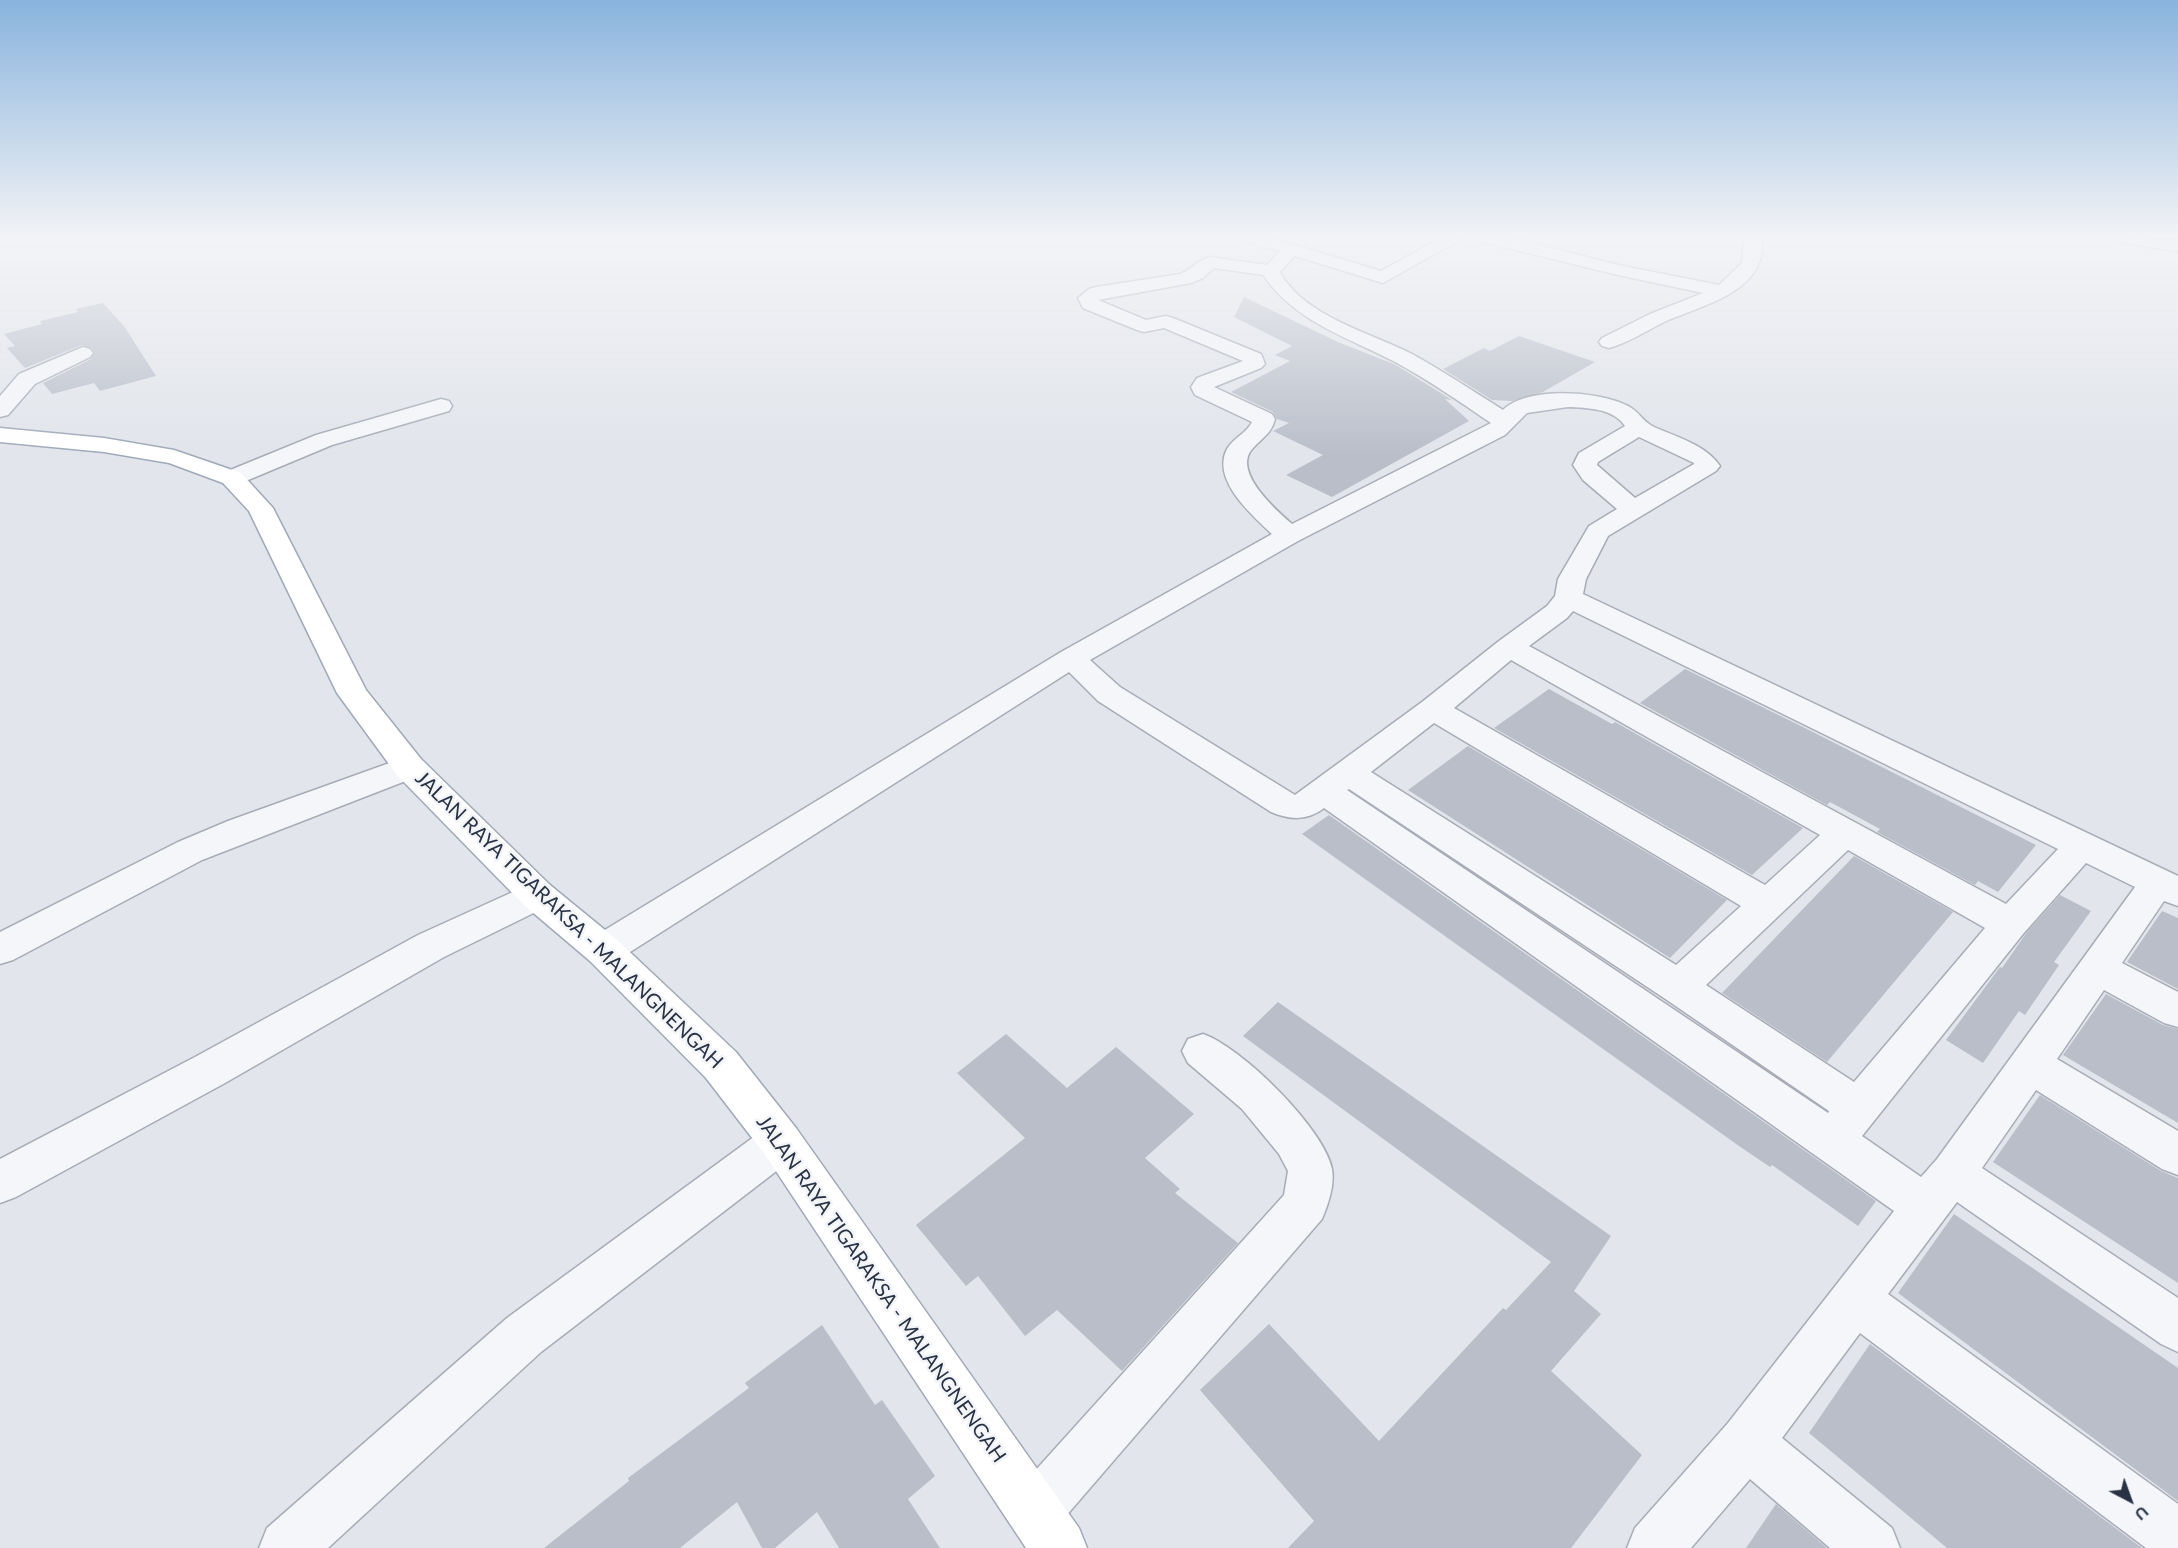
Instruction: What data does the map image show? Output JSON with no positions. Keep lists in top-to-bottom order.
{
  "streets": {
    "main road": ["JALAN RAYA TIGARAKSA - MALANGNENGAH"]
  },
  "north": "bottom right"
}
